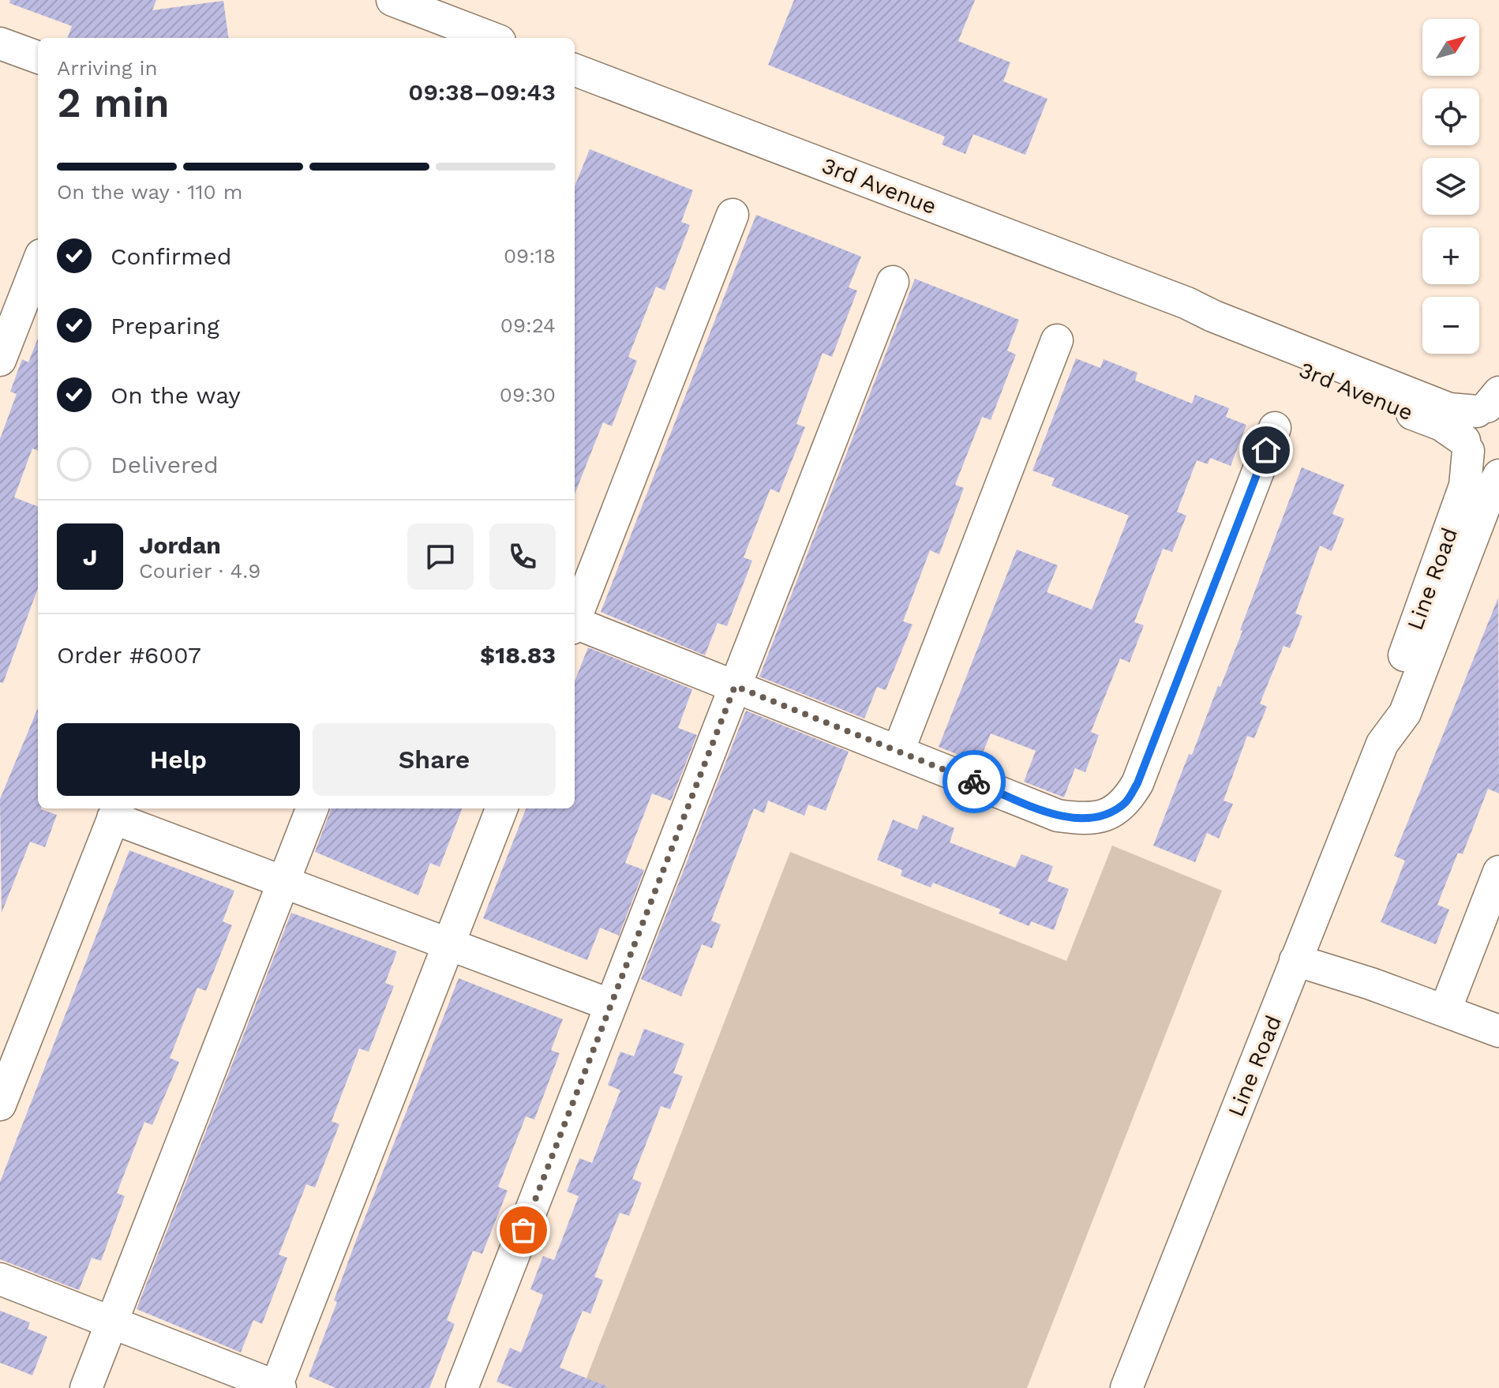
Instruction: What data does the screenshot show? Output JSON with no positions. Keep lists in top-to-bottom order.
{
  "streets": {
    "street": ["3rd Avenue", "Line Road"]
  },
  "crossings": [
    ["3rd Avenue", "Line Road"]
  ],
  "north": "top right",
  "page": {
    "map_buttons": ["+", "−"],
    "heading": ["2 min", "Arriving in", "09:38–09:43"],
    "panel": [
      "Jordan",
      "Courier · 4.9",
      "Order #6007",
      "$18.83"
    ],
    "bar": "On the way · 110 m",
    "list": [
      ["Confirmed", "09:18"],
      ["Preparing", "09:24"],
      ["On the way", "09:30"],
      "Delivered"
    ],
    "round": "J",
    "buttons": ["Help", "Share"]
  }
}
